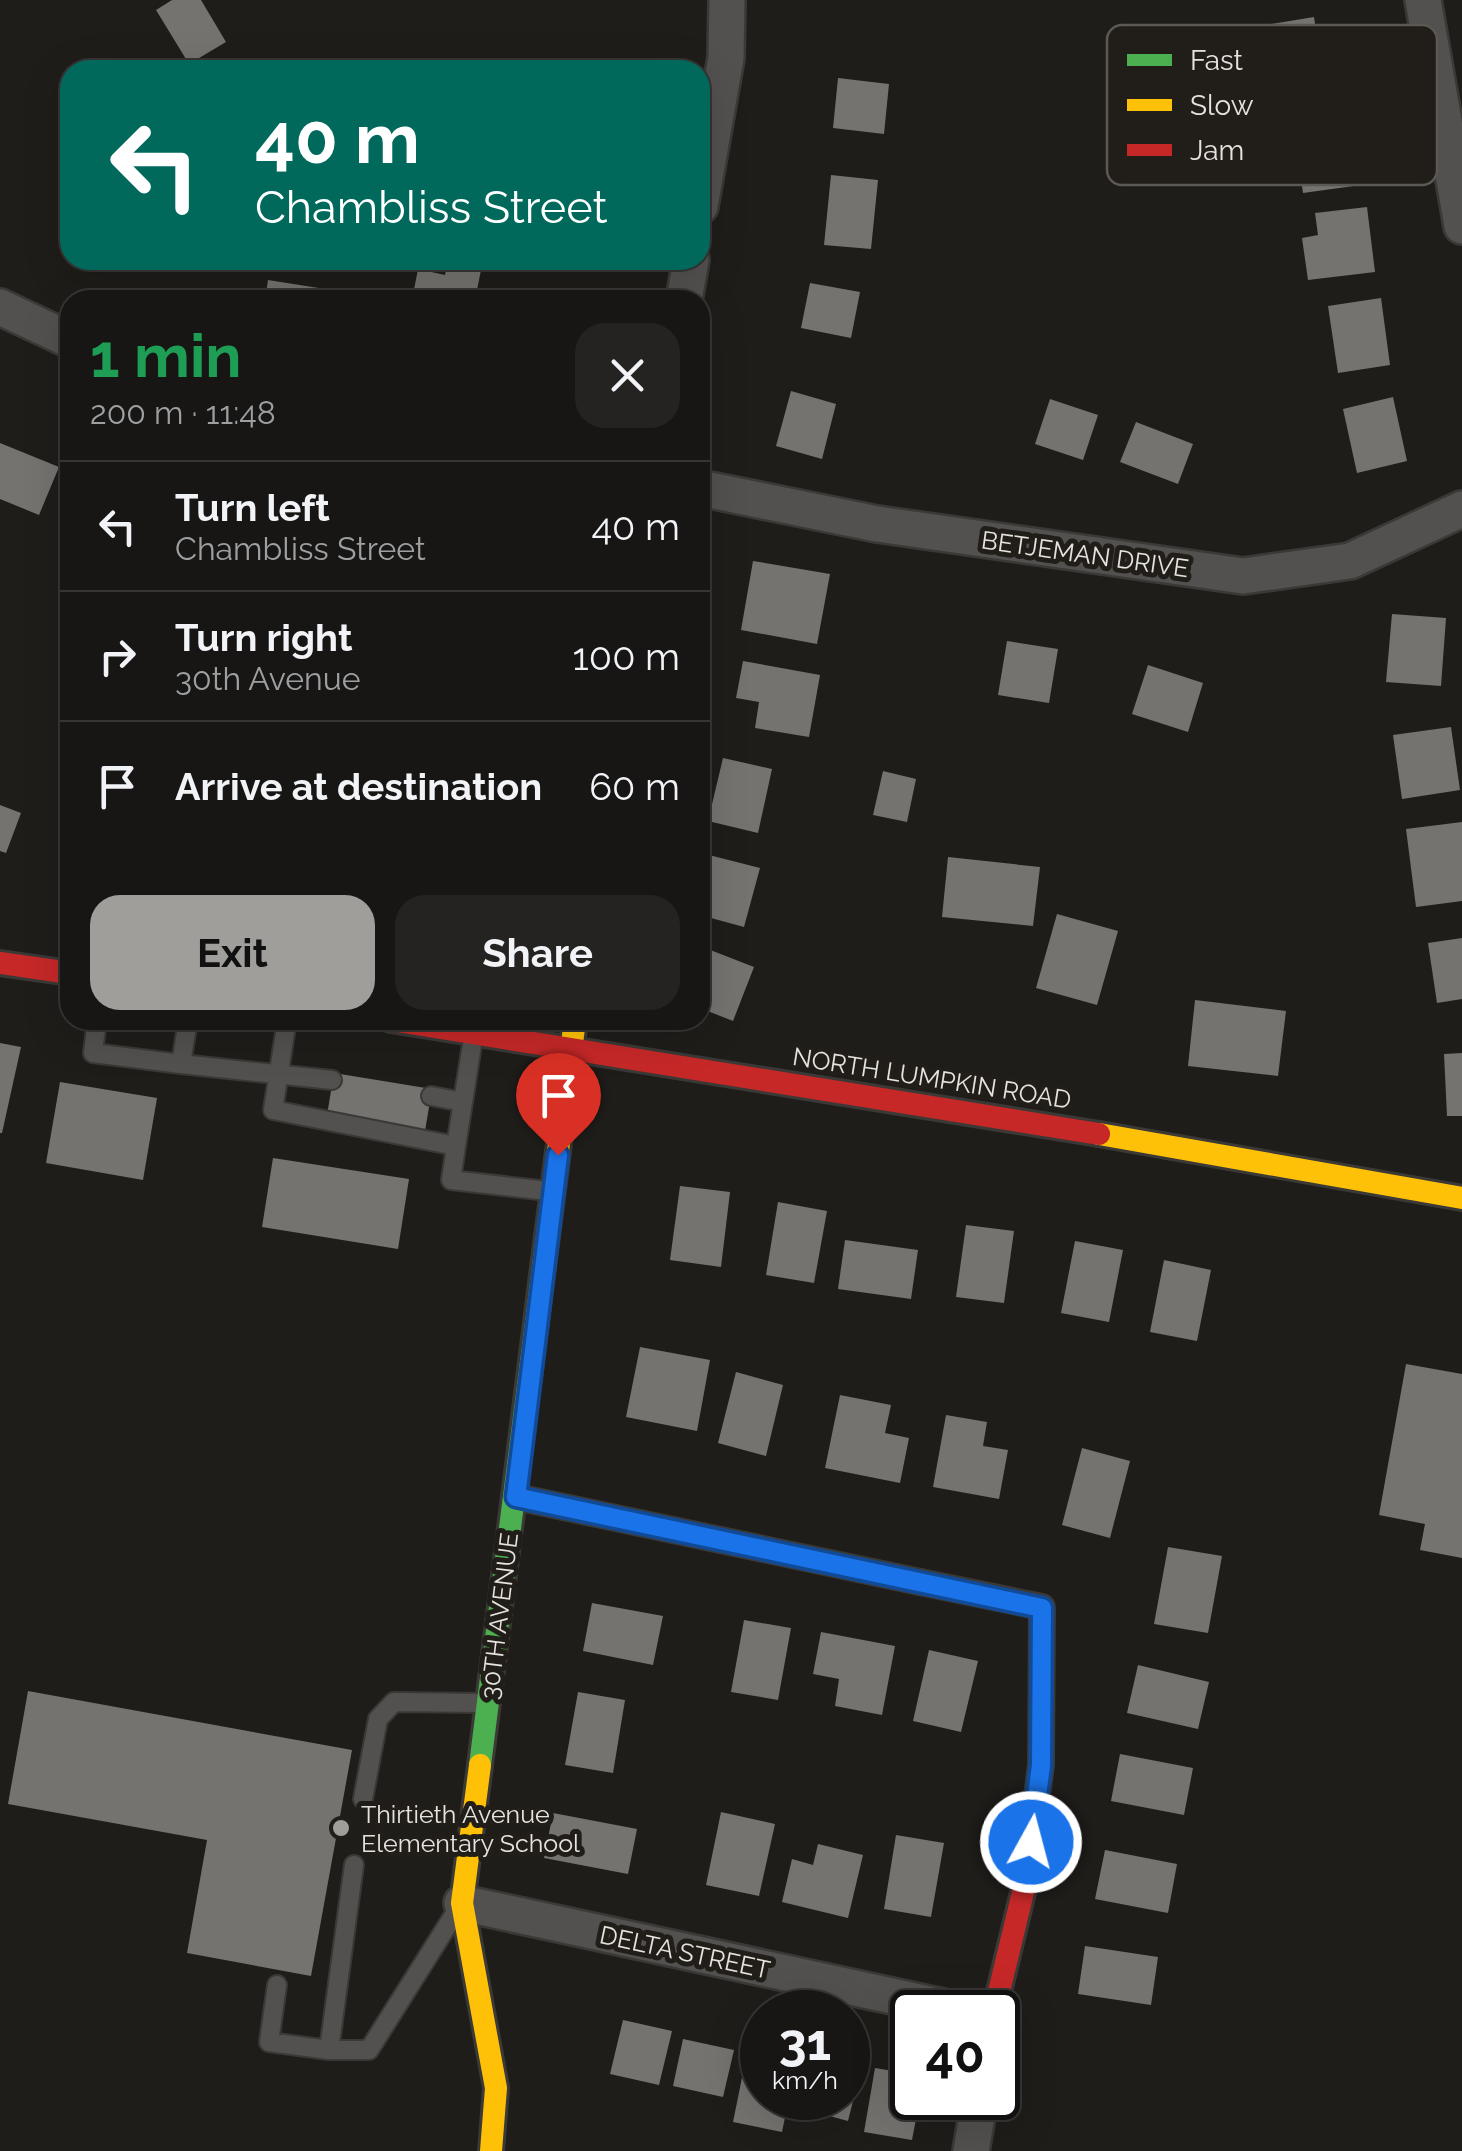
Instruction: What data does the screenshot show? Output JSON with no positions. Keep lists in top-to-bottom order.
{
  "streets": {
    "street": [
      "BETJEMAN DRIVE",
      "NORTH LUMPKIN ROAD",
      "30TH AVENUE",
      "DELTA STREET"
    ]
  },
  "crossings": [
    ["NORTH LUMPKIN ROAD", "30TH AVENUE"],
    ["30TH AVENUE", "DELTA STREET"]
  ],
  "places": ["Thirtieth Avenue Elementary School"],
  "legend": ["Fast", "Slow", "Jam"],
  "page": {
    "turn": ["40 m", "Chambliss Street"],
    "heading": ["1 min", "200 m · 11:48"],
    "list": [
      {
        "name": "Turn left",
        "note": "Chambliss Street",
        "value": "40 m"
      },
      {
        "name": "Turn right",
        "note": "30th Avenue",
        "value": "100 m"
      },
      {
        "name": "Arrive at destination",
        "value": "60 m"
      }
    ],
    "buttons": ["Exit", "Share"],
    "speed": "31 km/h",
    "limit": "40"
  }
}
